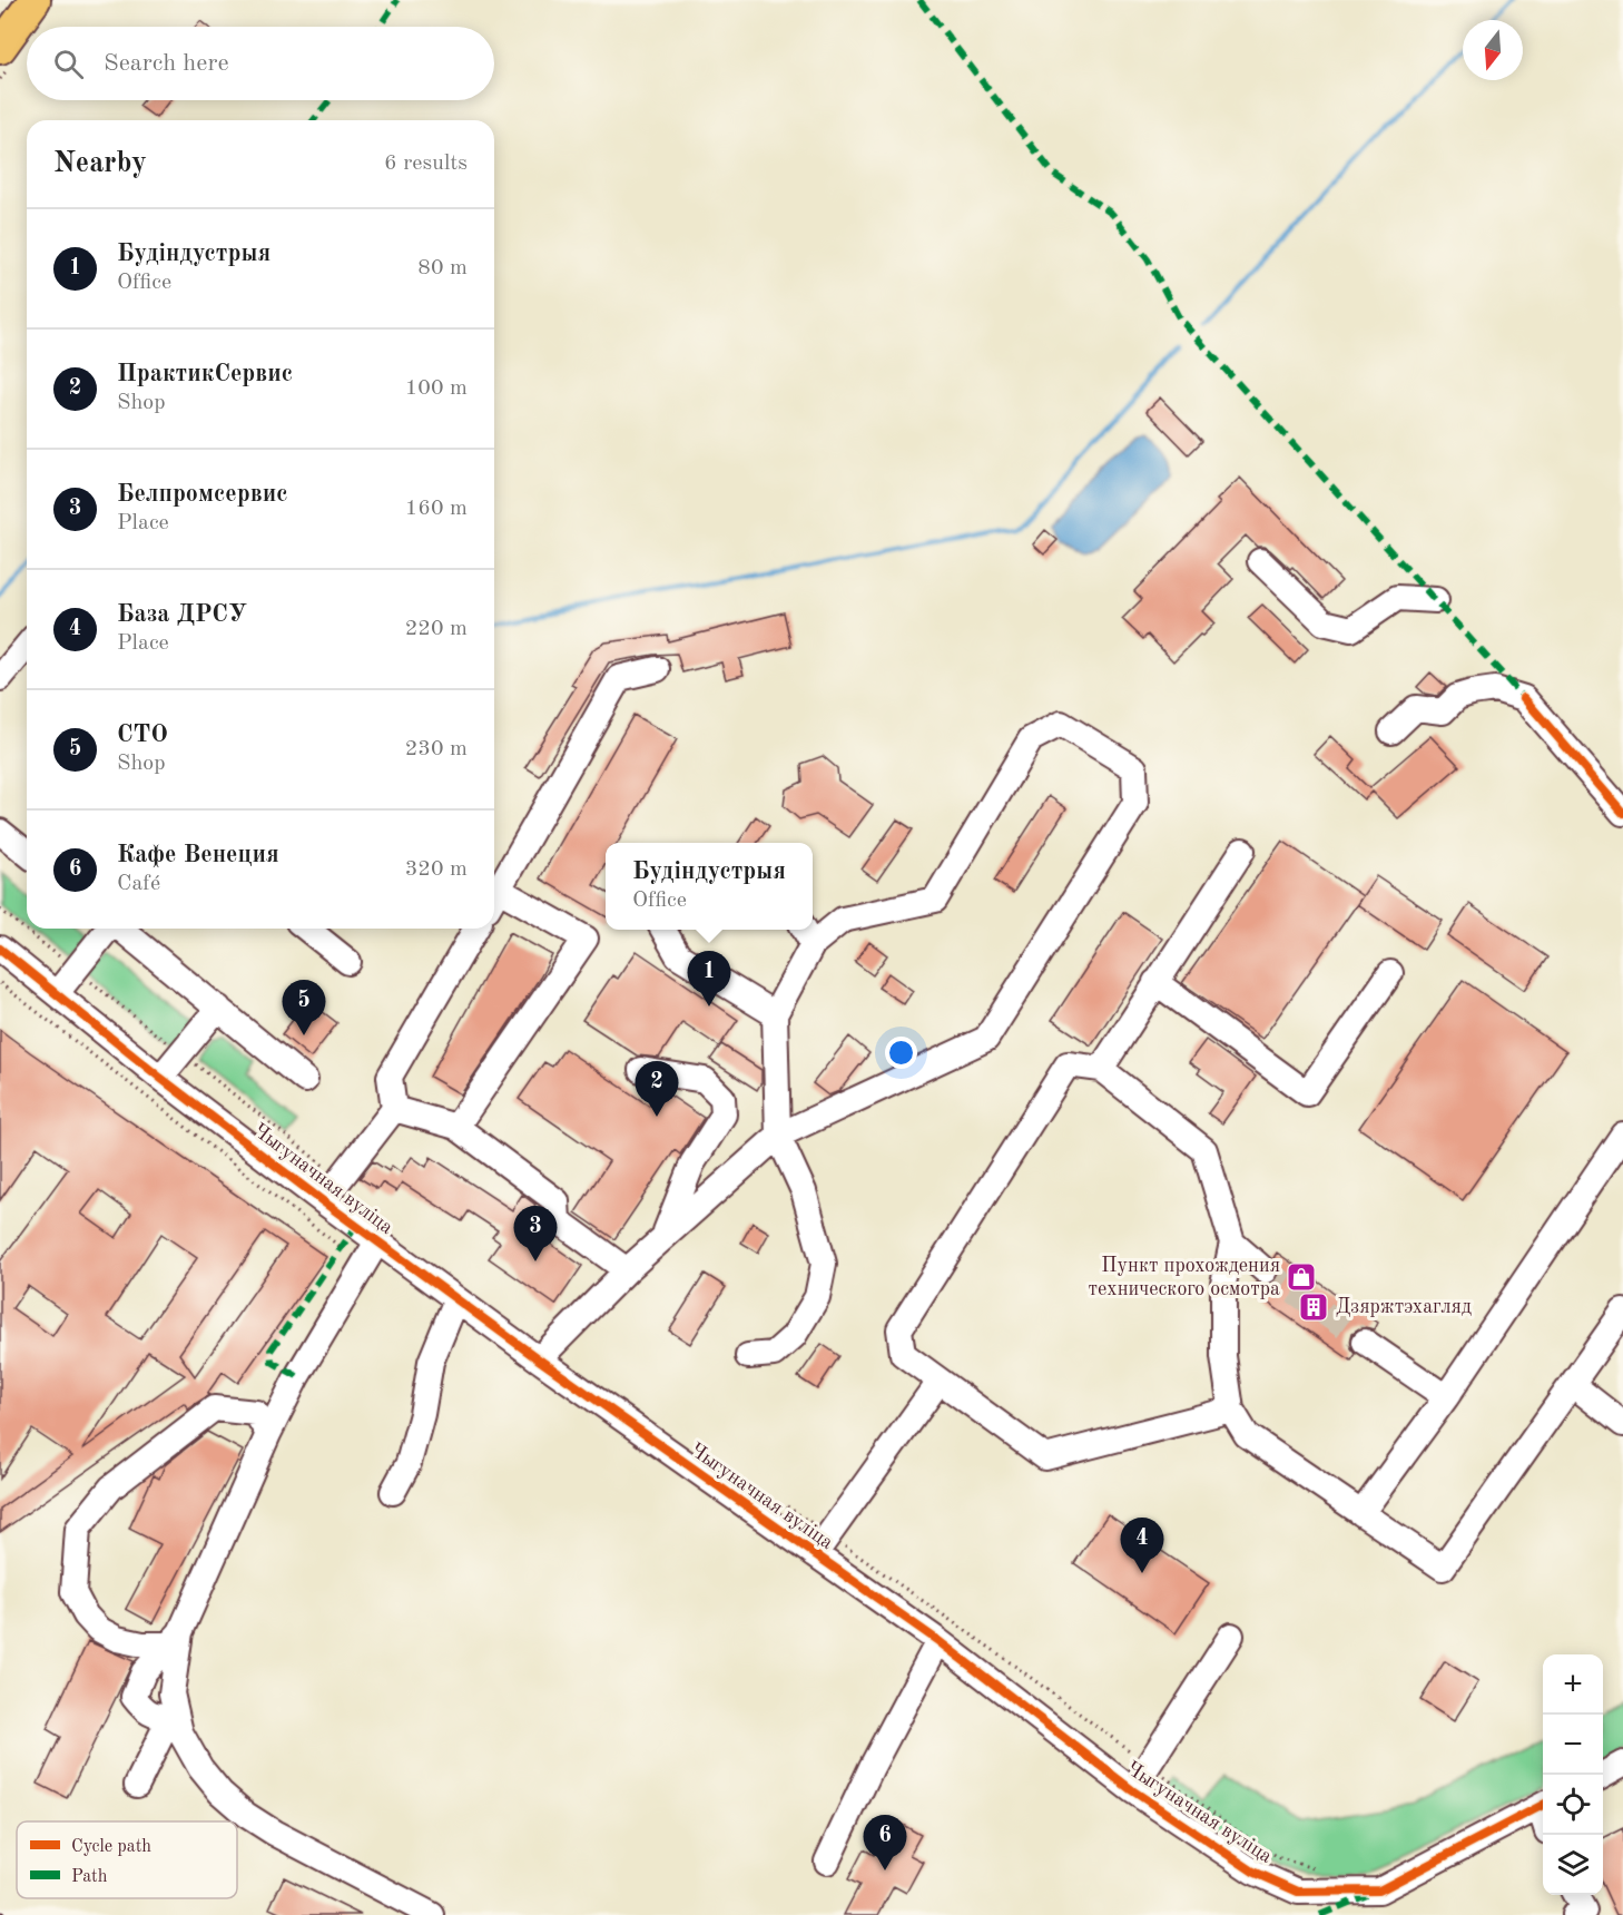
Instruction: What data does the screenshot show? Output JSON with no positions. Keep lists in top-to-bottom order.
{
  "streets": {
    "street": ["Чыгуначная вуліца"]
  },
  "places": {
    "shop": ["Пункт прохождения технического осмотра"],
    "building": ["Дзяржтэхагляд"]
  },
  "legend": ["Cycle path", "Path"],
  "north": "bottom",
  "page": {
    "search": "Search here",
    "heading": ["Nearby", "6 results"],
    "list": [
      {
        "mark": "1",
        "name": "Будіндустрыя",
        "note": "Office",
        "value": "80 m"
      },
      {
        "mark": "2",
        "name": "ПрактикСервис",
        "note": "Shop",
        "value": "100 m"
      },
      {
        "mark": "3",
        "name": "Белпромсервис",
        "note": "Place",
        "value": "160 m"
      },
      {
        "mark": "4",
        "name": "База ДРСУ",
        "note": "Place",
        "value": "220 m"
      },
      {
        "mark": "5",
        "name": "СТО",
        "note": "Shop",
        "value": "230 m"
      },
      {
        "mark": "6",
        "name": "Кафе Венеция",
        "note": "Café",
        "value": "320 m"
      }
    ],
    "popup": ["Будіндустрыя", "Office"],
    "pins": [
      "1",
      "5",
      "2",
      "3",
      "4",
      "6"
    ],
    "map_buttons": ["+", "−"]
  }
}
